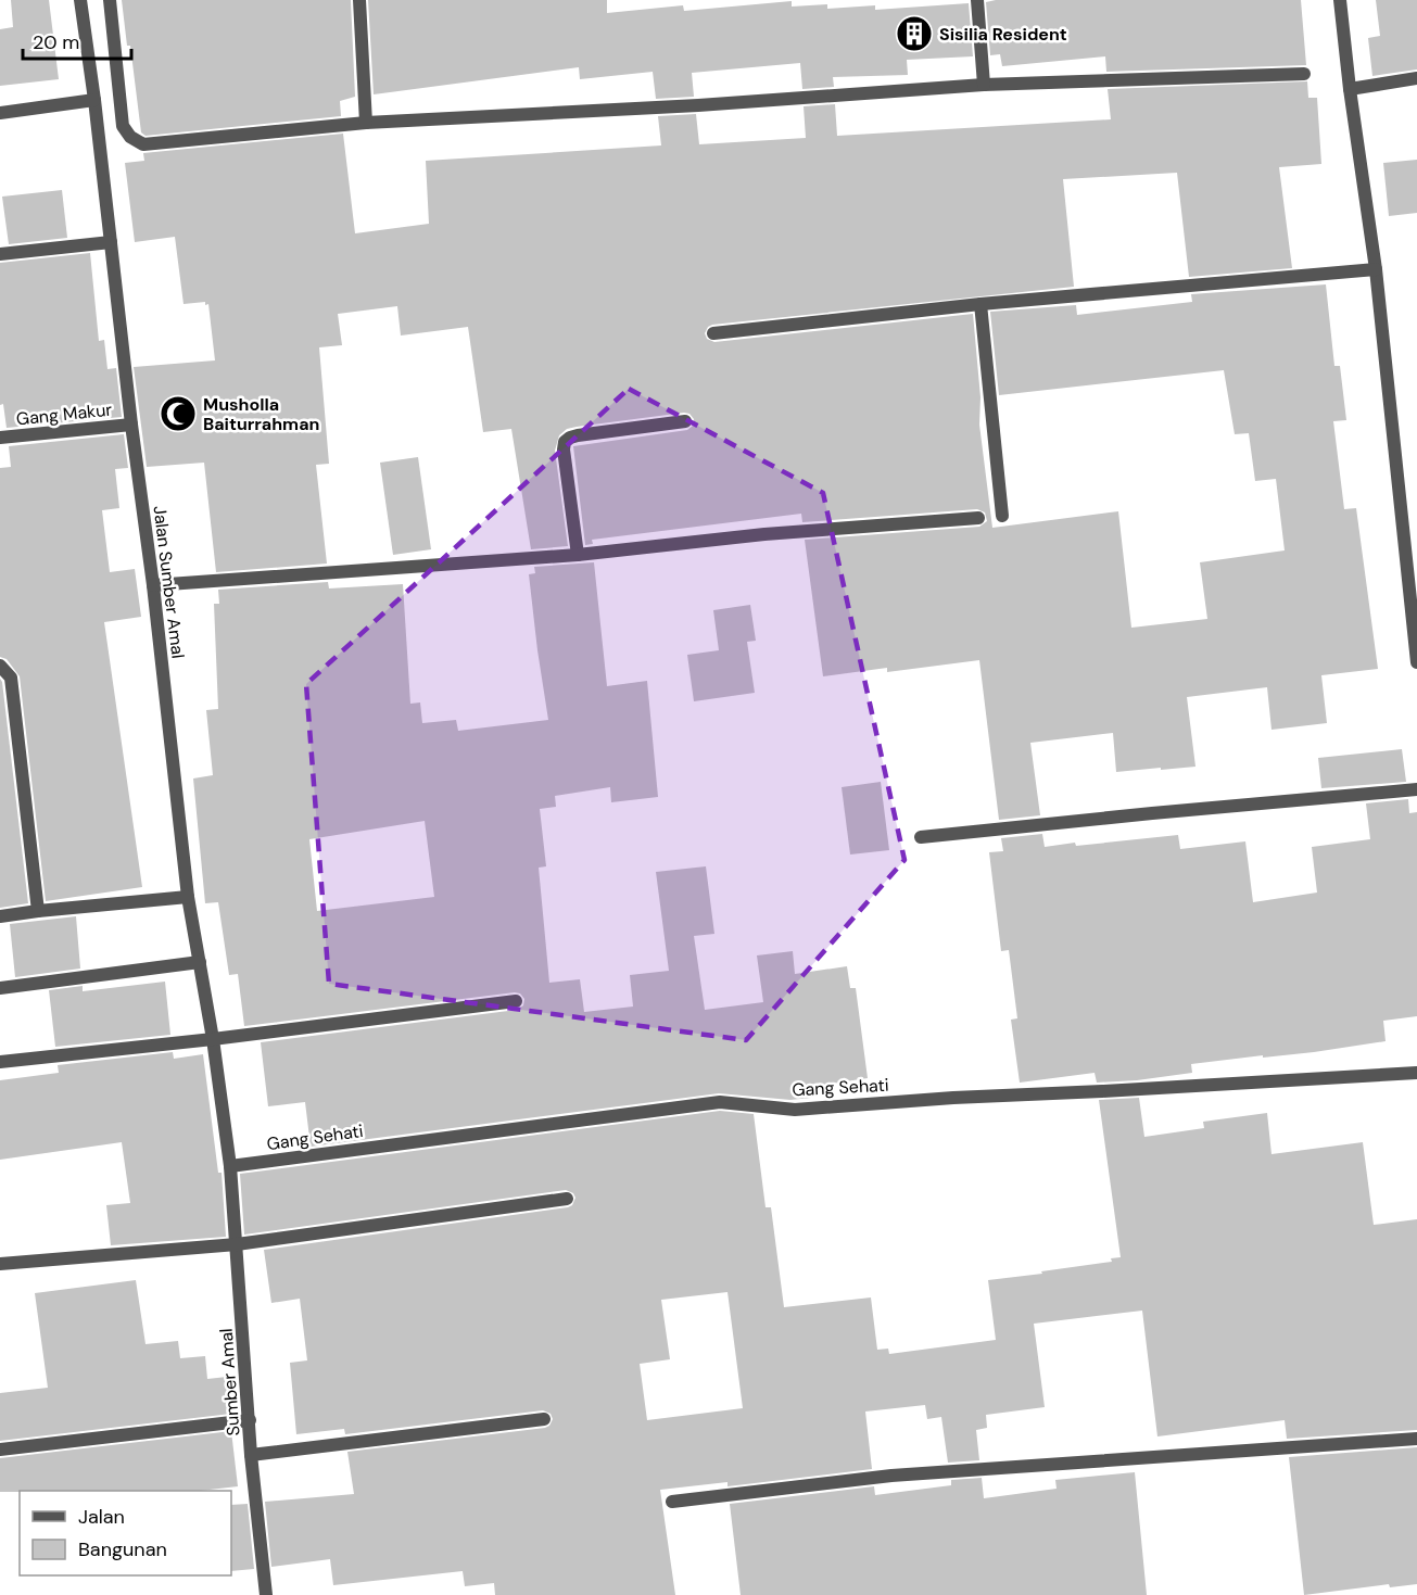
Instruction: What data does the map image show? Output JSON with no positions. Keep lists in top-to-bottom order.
{
  "streets": {
    "street": [
      "Gang Makur",
      "Jalan Sumber Amal",
      "Gang Sehati",
      "Sumber Amal"
    ]
  },
  "crossings": [
    ["Gang Makur", "Jalan Sumber Amal"],
    ["Jalan Sumber Amal", "Gang Sehati"],
    ["Jalan Sumber Amal", "Sumber Amal"],
    ["Gang Sehati", "Sumber Amal"]
  ],
  "places": {
    "building": ["Sisilia Resident"],
    "mosque": ["Musholla Baiturrahman"]
  },
  "legend": ["Jalan", "Bangunan"],
  "scale_bar": "20 m"
}
